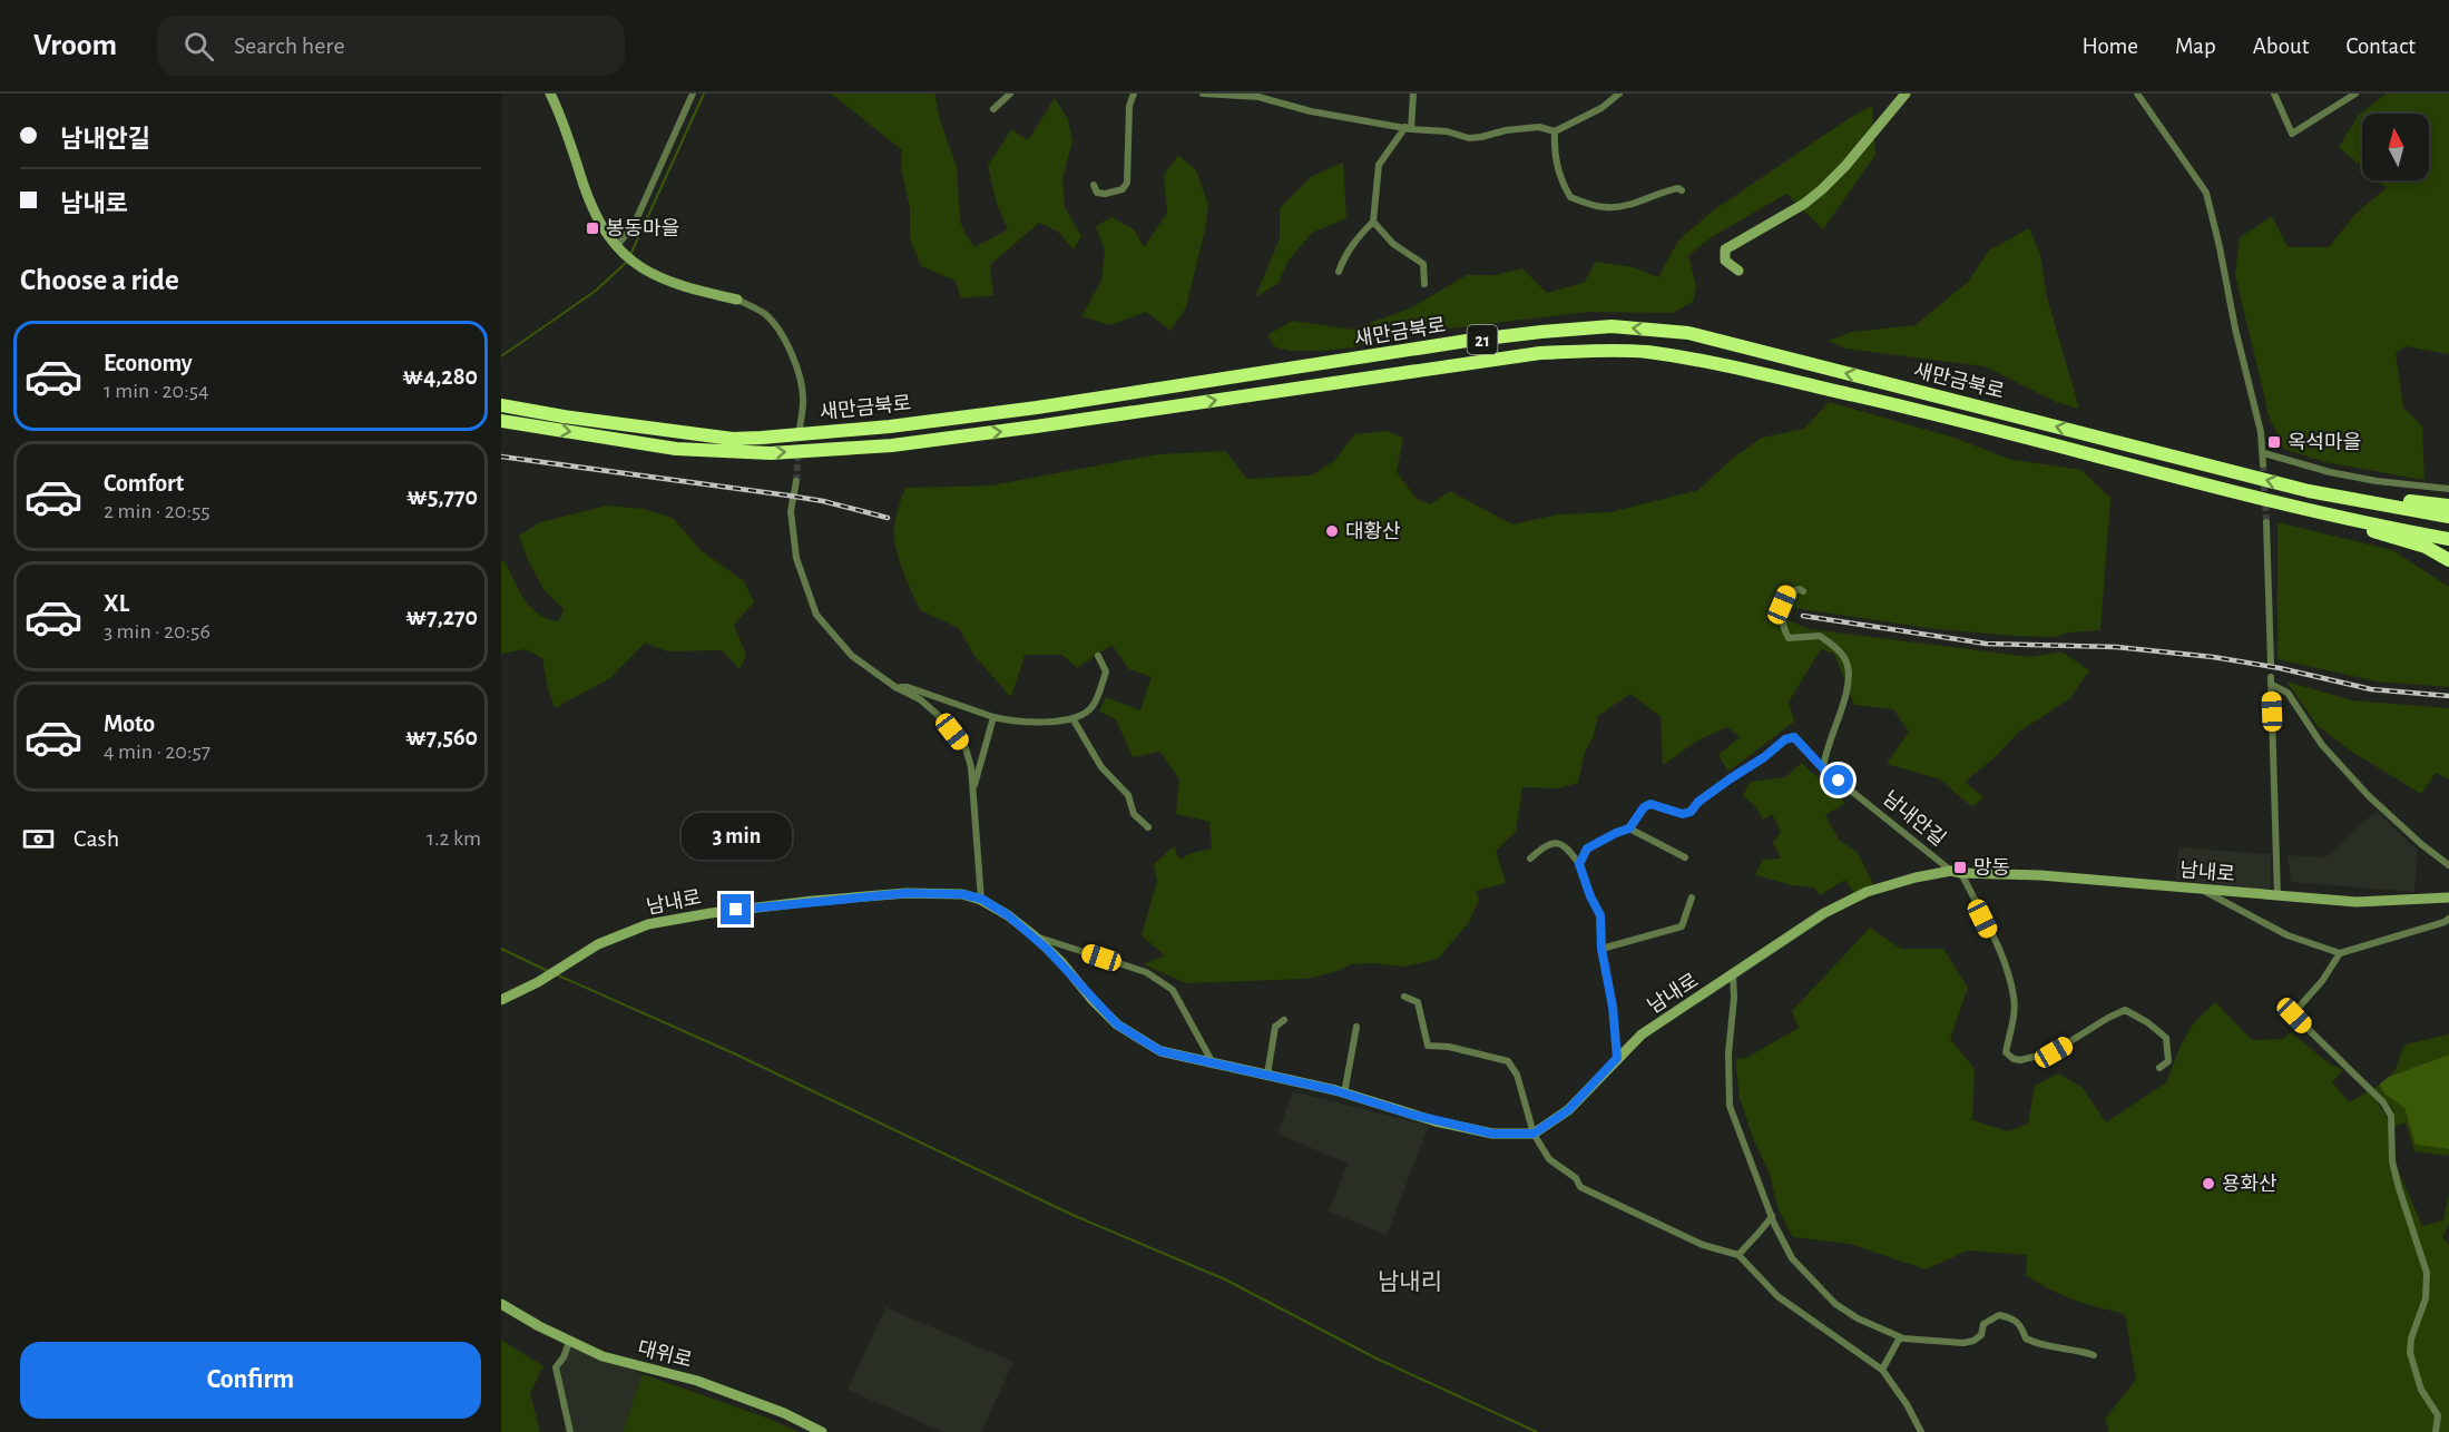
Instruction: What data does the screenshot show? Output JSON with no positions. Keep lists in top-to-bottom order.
{
  "streets": {
    "highway": ["새만금북로", "21"],
    "street": ["남내안길", "남내로", "대위로"]
  },
  "crossings": [
    ["남내안길", "남내로"]
  ],
  "districts": ["남내리"],
  "places": {
    "transit": ["봉동마을", "옥석마을", "망동"],
    "other": ["대황산", "용화산"]
  },
  "north": "top",
  "page": {
    "header": "Vroom",
    "search": "Search here",
    "nav": [
      "Home",
      "Map",
      "About",
      "Contact"
    ],
    "banner": ["남내안길", "남내로"],
    "heading": "Choose a ride",
    "list": [
      {
        "name": "Economy",
        "note": "1 min · 20:54",
        "value": "₩4,280"
      },
      {
        "name": "Comfort",
        "note": "2 min · 20:55",
        "value": "₩5,770"
      },
      {
        "name": "XL",
        "note": "3 min · 20:56",
        "value": "₩7,270"
      },
      {
        "name": "Moto",
        "note": "4 min · 20:57",
        "value": "₩7,560"
      }
    ],
    "pay": ["Cash", "1.2 km"],
    "bubble": "3 min",
    "buttons": "Confirm"
  }
}
